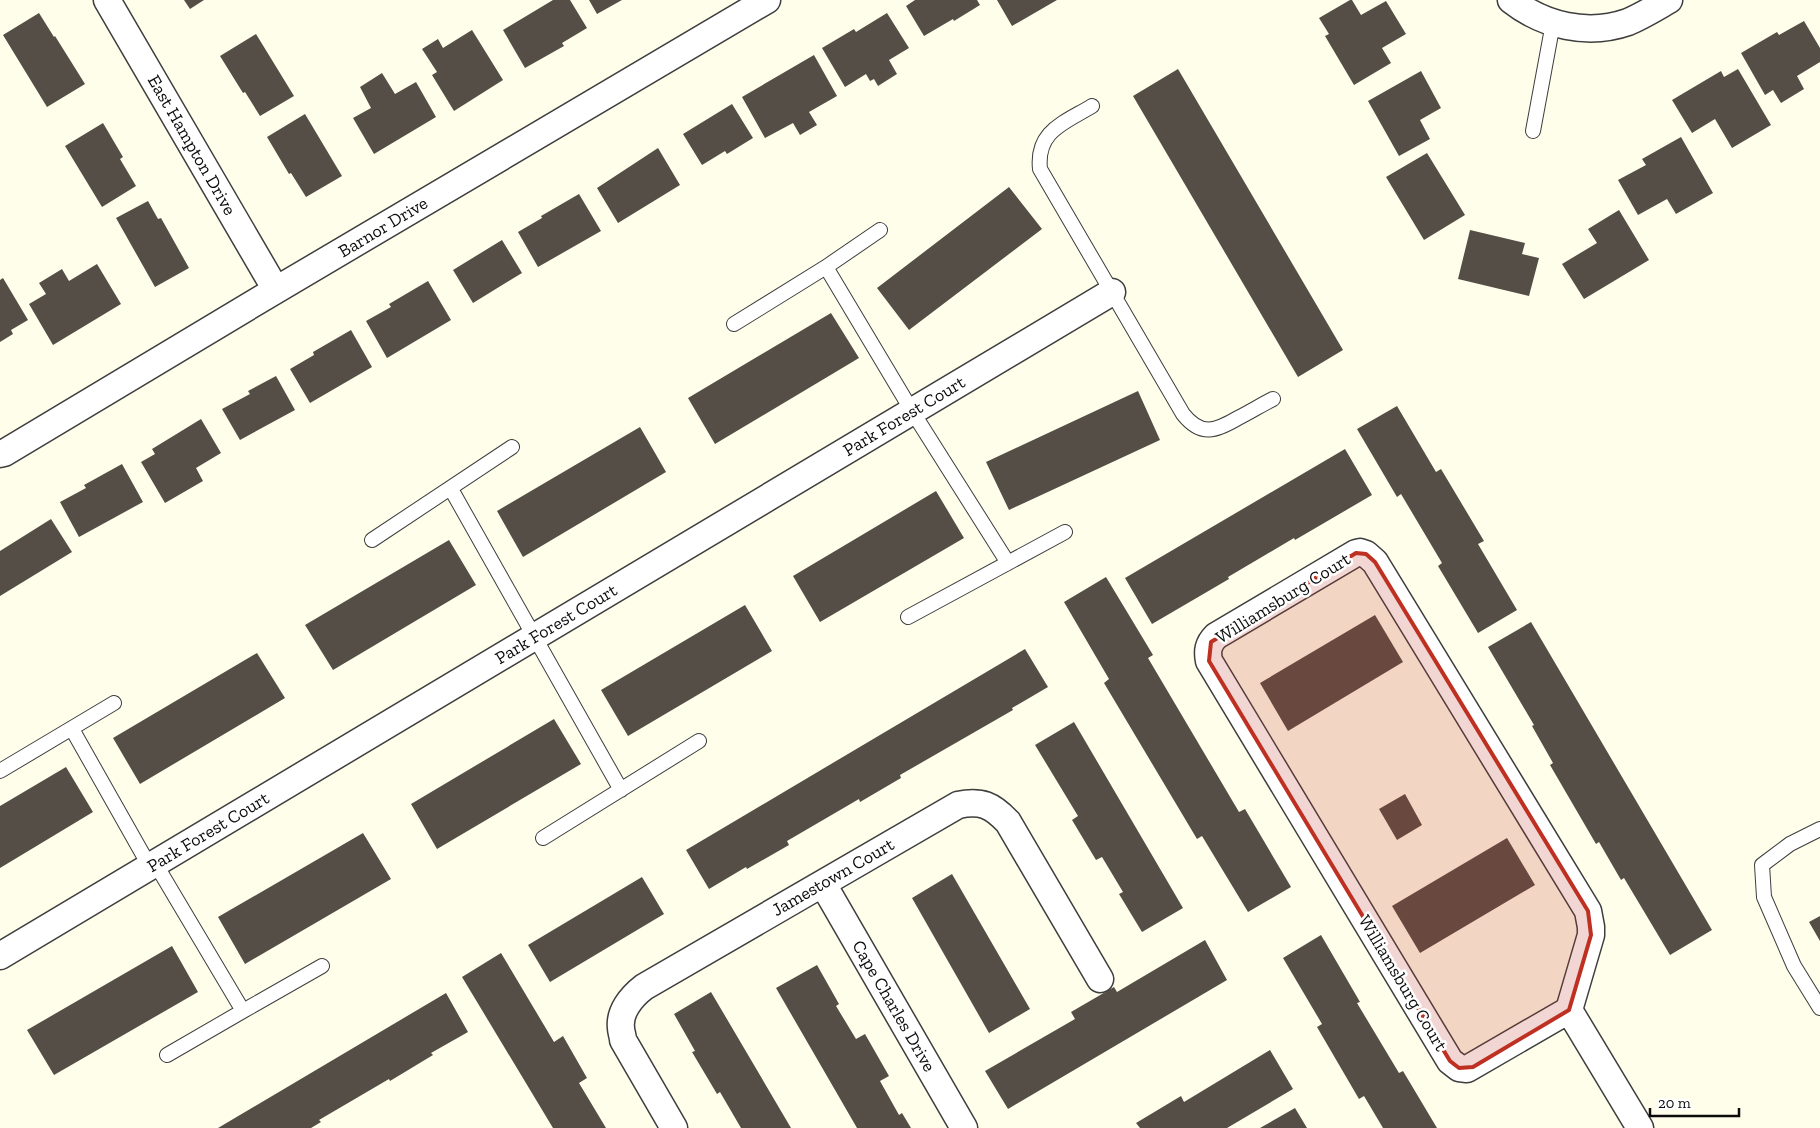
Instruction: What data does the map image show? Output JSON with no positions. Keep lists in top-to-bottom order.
{
  "streets": {
    "street": [
      "East Hampton Drive",
      "Barnor Drive",
      "Park Forest Court",
      "Williamsburg Court",
      "Jamestown Court",
      "Cape Charles Drive"
    ]
  },
  "crossings": [
    ["East Hampton Drive", "Barnor Drive"],
    ["Jamestown Court", "Cape Charles Drive"]
  ],
  "scale_bar": "20 m"
}
